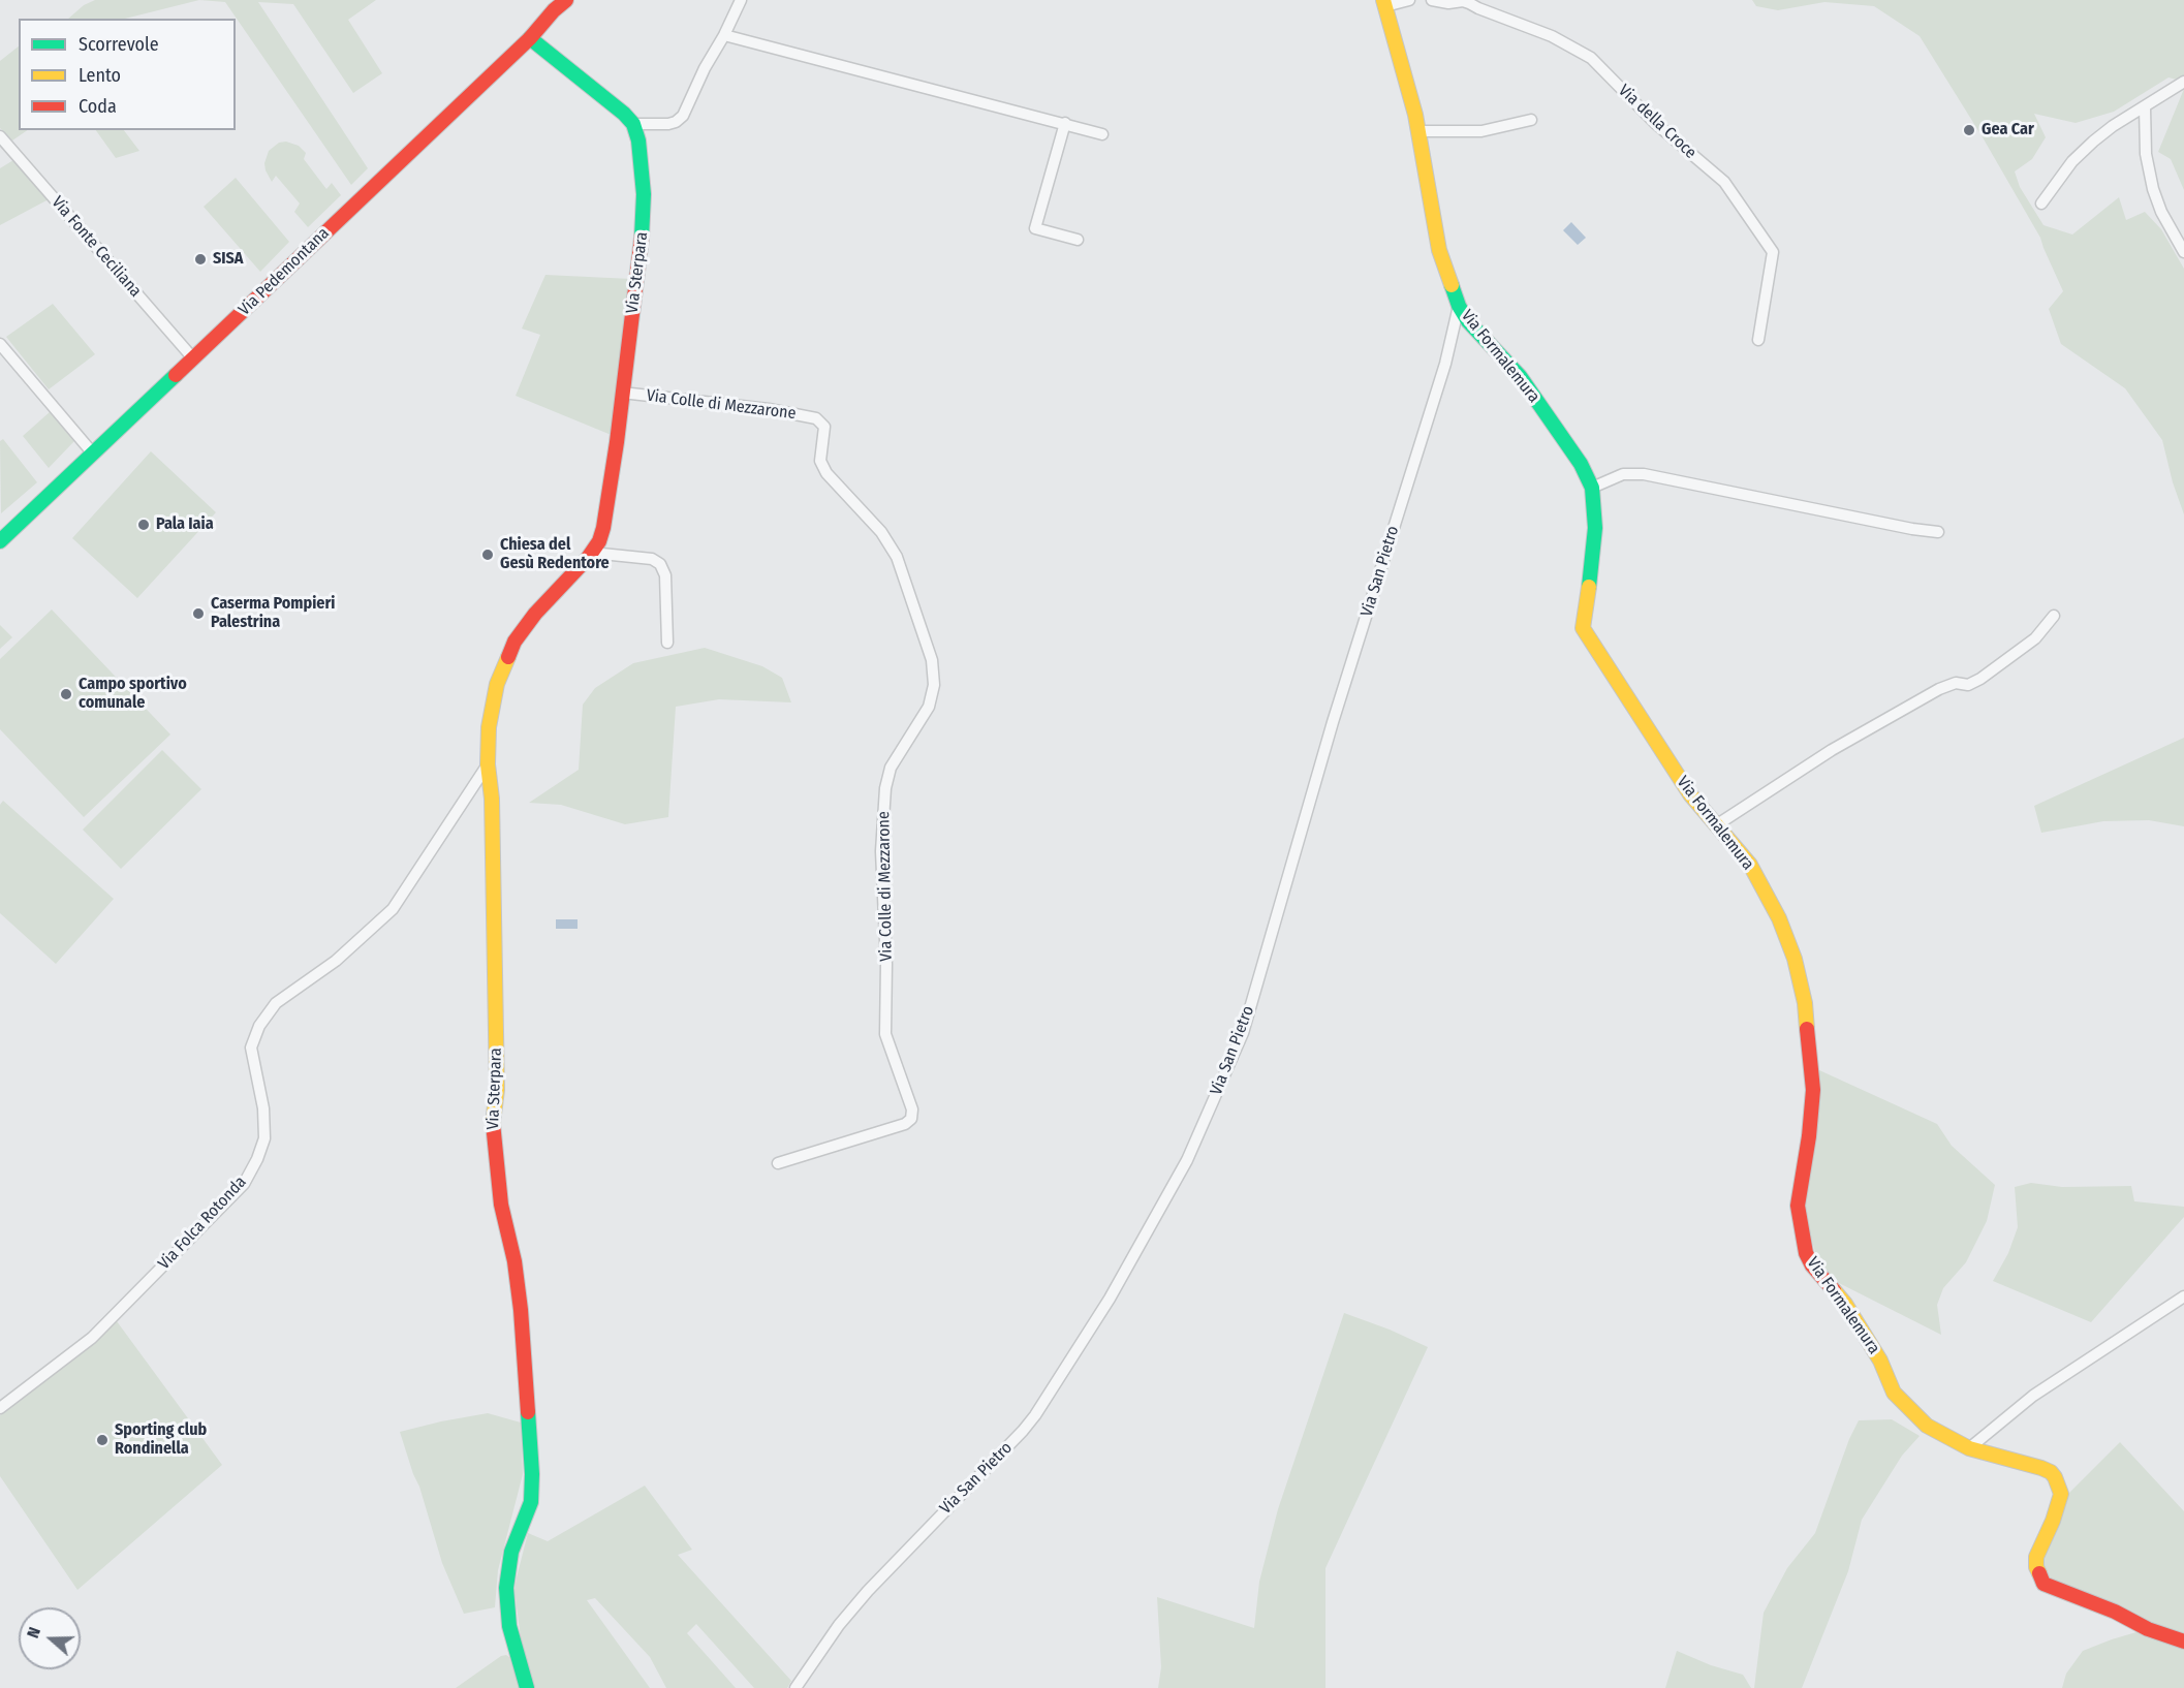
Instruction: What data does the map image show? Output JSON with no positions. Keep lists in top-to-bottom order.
{
  "streets": {
    "street": [
      "Via della Croce",
      "Via Fonte Ceciliana",
      "Via Pedemontana",
      "Via Sterpara",
      "Via Formalemura",
      "Via Colle di Mezzarone",
      "Via San Pietro",
      "Via Folca Rotonda"
    ]
  },
  "crossings": [
    ["Via Fonte Ceciliana", "Via Pedemontana"],
    ["Via Sterpara", "Via Colle di Mezzarone"],
    ["Via Sterpara", "Via Folca Rotonda"],
    ["Via Formalemura", "Via San Pietro"]
  ],
  "places": [
    "Gea Car",
    "SISA",
    "Pala Iaia",
    "Chiesa del Gesù Redentore",
    "Caserma Pompieri Palestrina",
    "Campo sportivo comunale",
    "Sporting club Rondinella"
  ],
  "legend": ["Scorrevole", "Lento", "Coda"],
  "north": "left"
}
